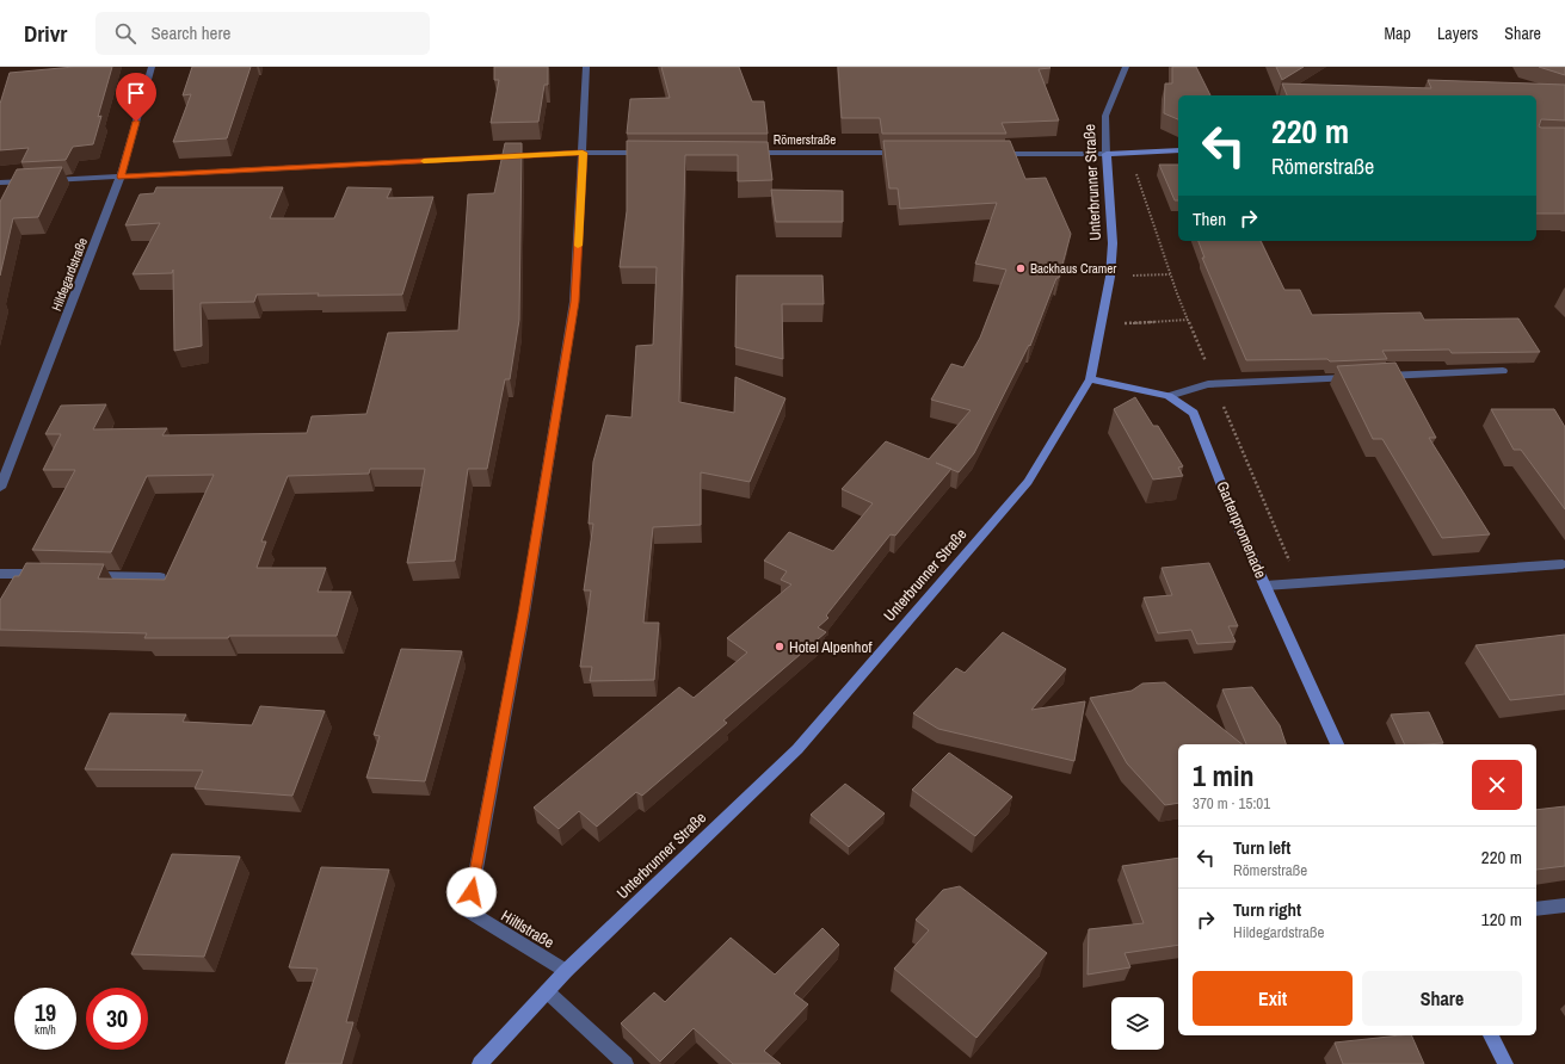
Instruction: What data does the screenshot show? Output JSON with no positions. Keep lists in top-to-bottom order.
{
  "streets": {
    "street": [
      "Römerstraße",
      "Unterbrunner Straße",
      "Hildegardstraße",
      "Gartenpromenade",
      "Hiltlstraße"
    ]
  },
  "crossings": [
    ["Unterbrunner Straße", "Gartenpromenade"],
    ["Unterbrunner Straße", "Hiltlstraße"]
  ],
  "places": ["Backhaus Cramer", "Hotel Alpenhof"],
  "page": {
    "header": "Drivr",
    "search": "Search here",
    "nav": ["Map", "Layers", "Share"],
    "turn": ["220 m", "Römerstraße"],
    "then": "Then",
    "heading": ["1 min", "370 m · 15:01"],
    "list": [
      {
        "name": "Turn left",
        "note": "Römerstraße",
        "value": "220 m"
      },
      {
        "name": "Turn right",
        "note": "Hildegardstraße",
        "value": "120 m"
      }
    ],
    "buttons": ["Exit", "Share"],
    "speed": "19 km/h",
    "limit": "30"
  }
}
